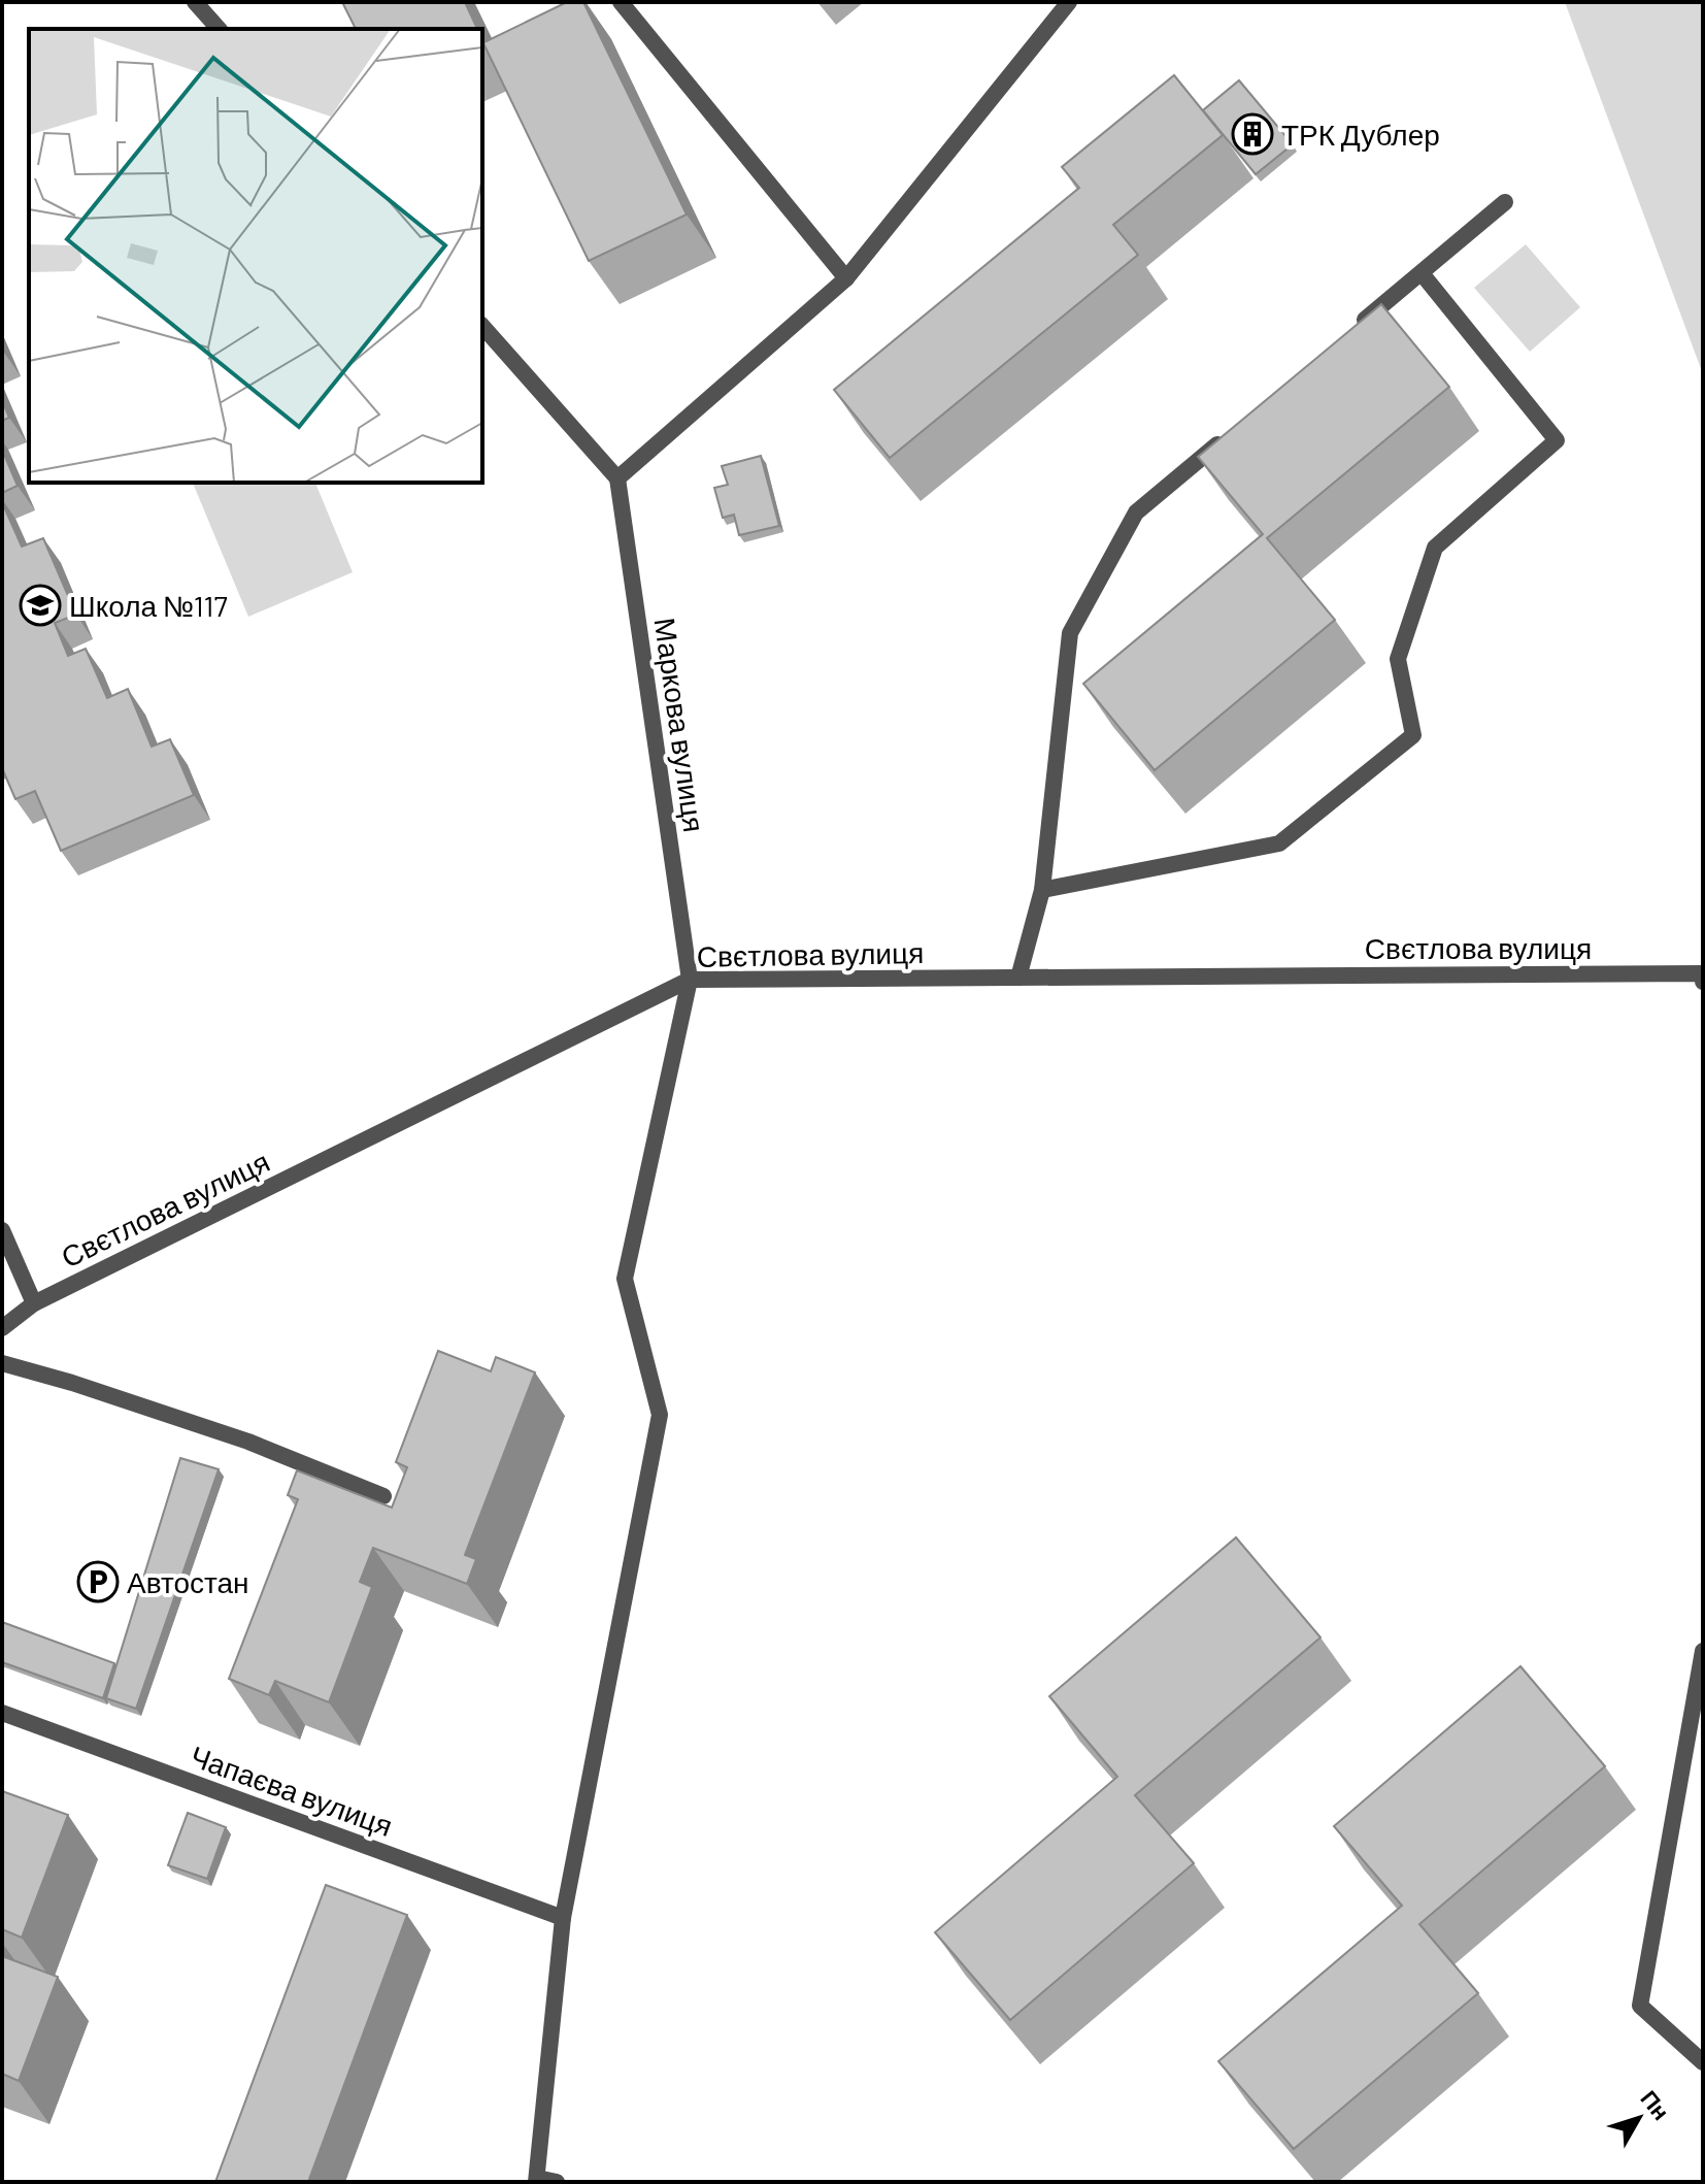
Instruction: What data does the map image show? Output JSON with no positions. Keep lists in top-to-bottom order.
{
  "streets": {
    "street": ["Маркова вулиця", "Свєтлова вулиця", "Чапаєва вулиця"]
  },
  "crossings": [
    ["Маркова вулиця", "Свєтлова вулиця"]
  ],
  "places": {
    "building": ["ТРК Дублер"],
    "school or university": ["Школа №117"],
    "parking": ["Автостан"]
  },
  "north": "top right"
}
